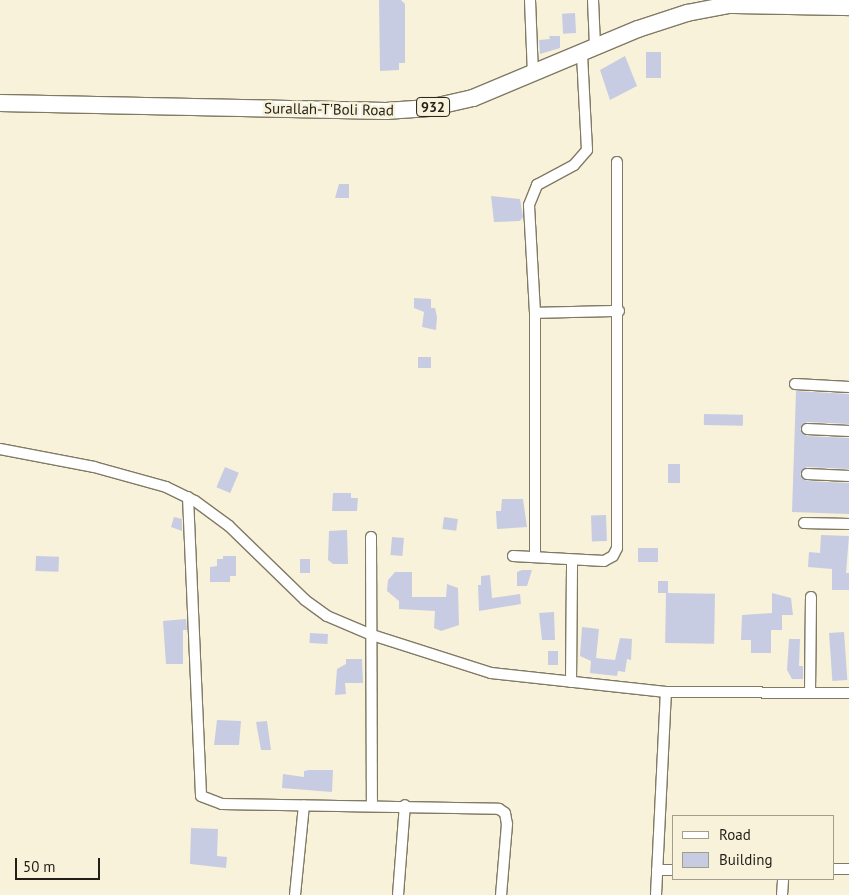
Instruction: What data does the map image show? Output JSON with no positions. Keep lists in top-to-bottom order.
{
  "streets": {
    "main road": ["932", "Surallah-T'Boli Road"]
  },
  "legend": ["Road", "Building"],
  "scale_bar": "50 m"
}
